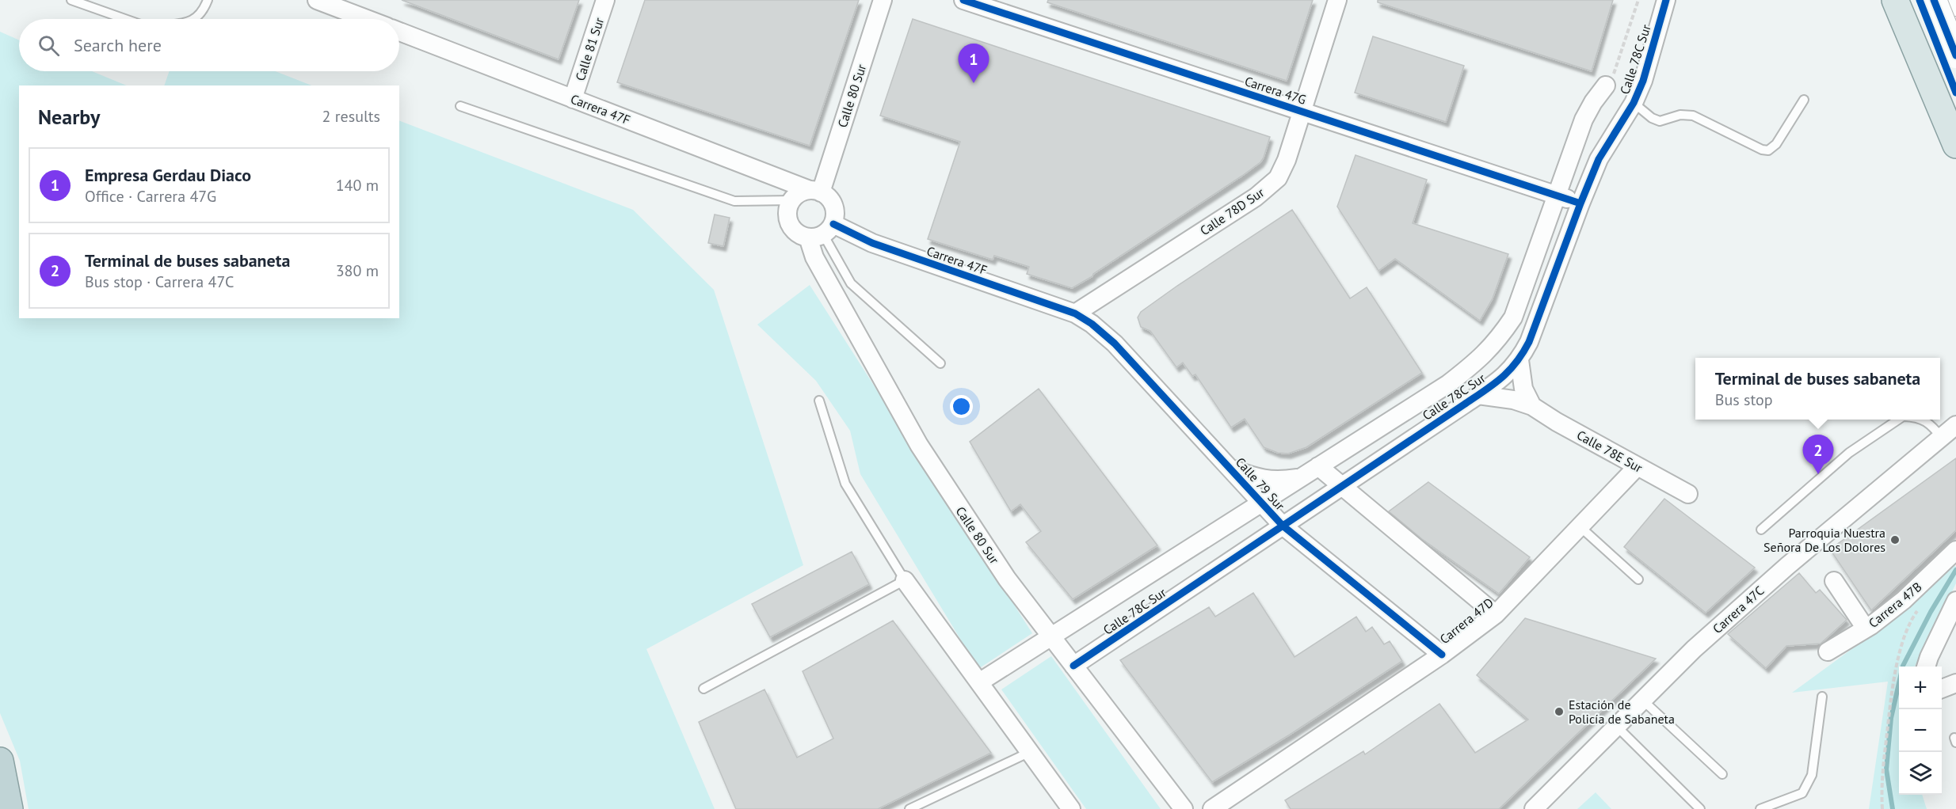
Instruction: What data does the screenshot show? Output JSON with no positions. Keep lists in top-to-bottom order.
{
  "streets": {
    "street": [
      "Calle 81 Sur",
      "Calle 78C Sur",
      "Carrera 47G",
      "Calle 80 Sur",
      "Carrera 47F",
      "Calle 78D Sur",
      "Calle 78E Sur",
      "Calle 79 Sur",
      "Carrera 47B",
      "Carrera 47C",
      "Carrera 47D"
    ]
  },
  "crossings": [
    ["Calle 81 Sur", "Carrera 47F"],
    ["Calle 78C Sur", "Carrera 47G"],
    ["Calle 78C Sur", "Calle 80 Sur"],
    ["Calle 78C Sur", "Calle 78E Sur"],
    ["Calle 78C Sur", "Calle 79 Sur"],
    ["Carrera 47G", "Calle 78D Sur"],
    ["Calle 80 Sur", "Carrera 47F"],
    ["Carrera 47F", "Calle 78D Sur"],
    ["Carrera 47F", "Calle 79 Sur"],
    ["Calle 78D Sur", "Calle 79 Sur"],
    ["Calle 78E Sur", "Carrera 47D"],
    ["Calle 79 Sur", "Carrera 47D"]
  ],
  "places": ["Parroquia Nuestra Señora De Los Dolores", "Estación de Policía de Sabaneta"],
  "page": {
    "search": "Search here",
    "pins": ["1", "2"],
    "heading": ["Nearby", "2 results"],
    "list": [
      {
        "mark": "1",
        "name": "Empresa Gerdau Diaco",
        "note": "Office · Carrera 47G",
        "value": "140 m"
      },
      {
        "mark": "2",
        "name": "Terminal de buses sabaneta",
        "note": "Bus stop · Carrera 47C",
        "value": "380 m"
      }
    ],
    "popup": ["Terminal de buses sabaneta", "Bus stop"],
    "map_buttons": ["+", "−"]
  }
}
